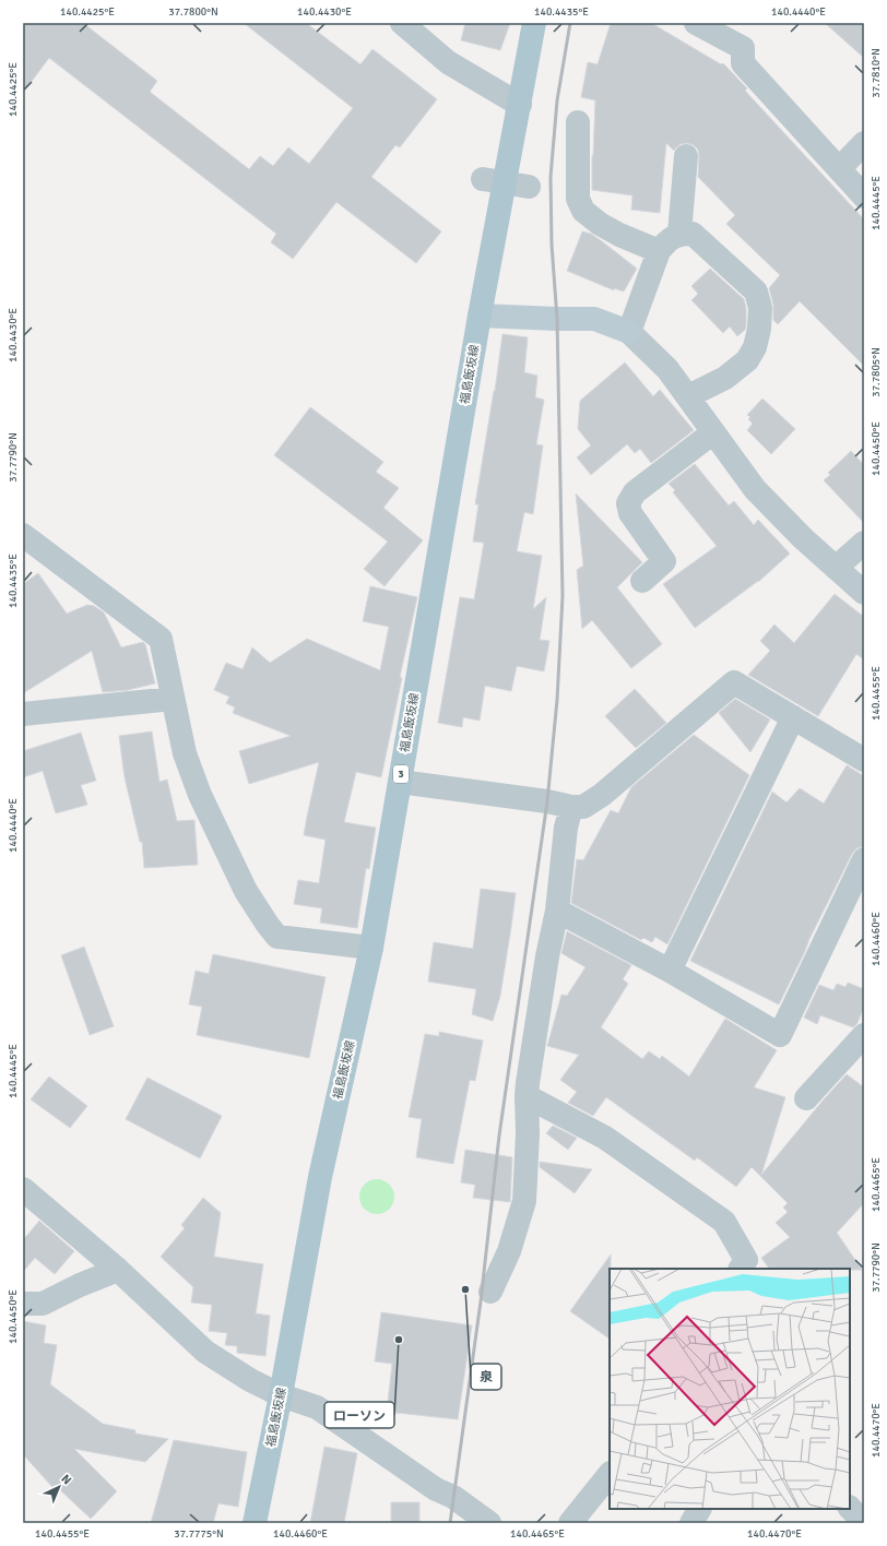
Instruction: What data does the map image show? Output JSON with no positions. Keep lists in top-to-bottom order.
{
  "streets": {
    "main road": ["福島飯坂線", "3"]
  },
  "places": ["泉", "ローソン"],
  "north": "top right",
  "coordinates": [
    "140.4425°E",
    "37.7800°N",
    "140.4430°E",
    "140.4435°E",
    "140.4440°E",
    "37.7810°N",
    "140.4445°E",
    "37.7805°N",
    "140.4450°E",
    "37.7790°N",
    "140.4455°E",
    "140.4460°E",
    "140.4465°E",
    "140.4470°E",
    "37.7775°N"
  ]
}
